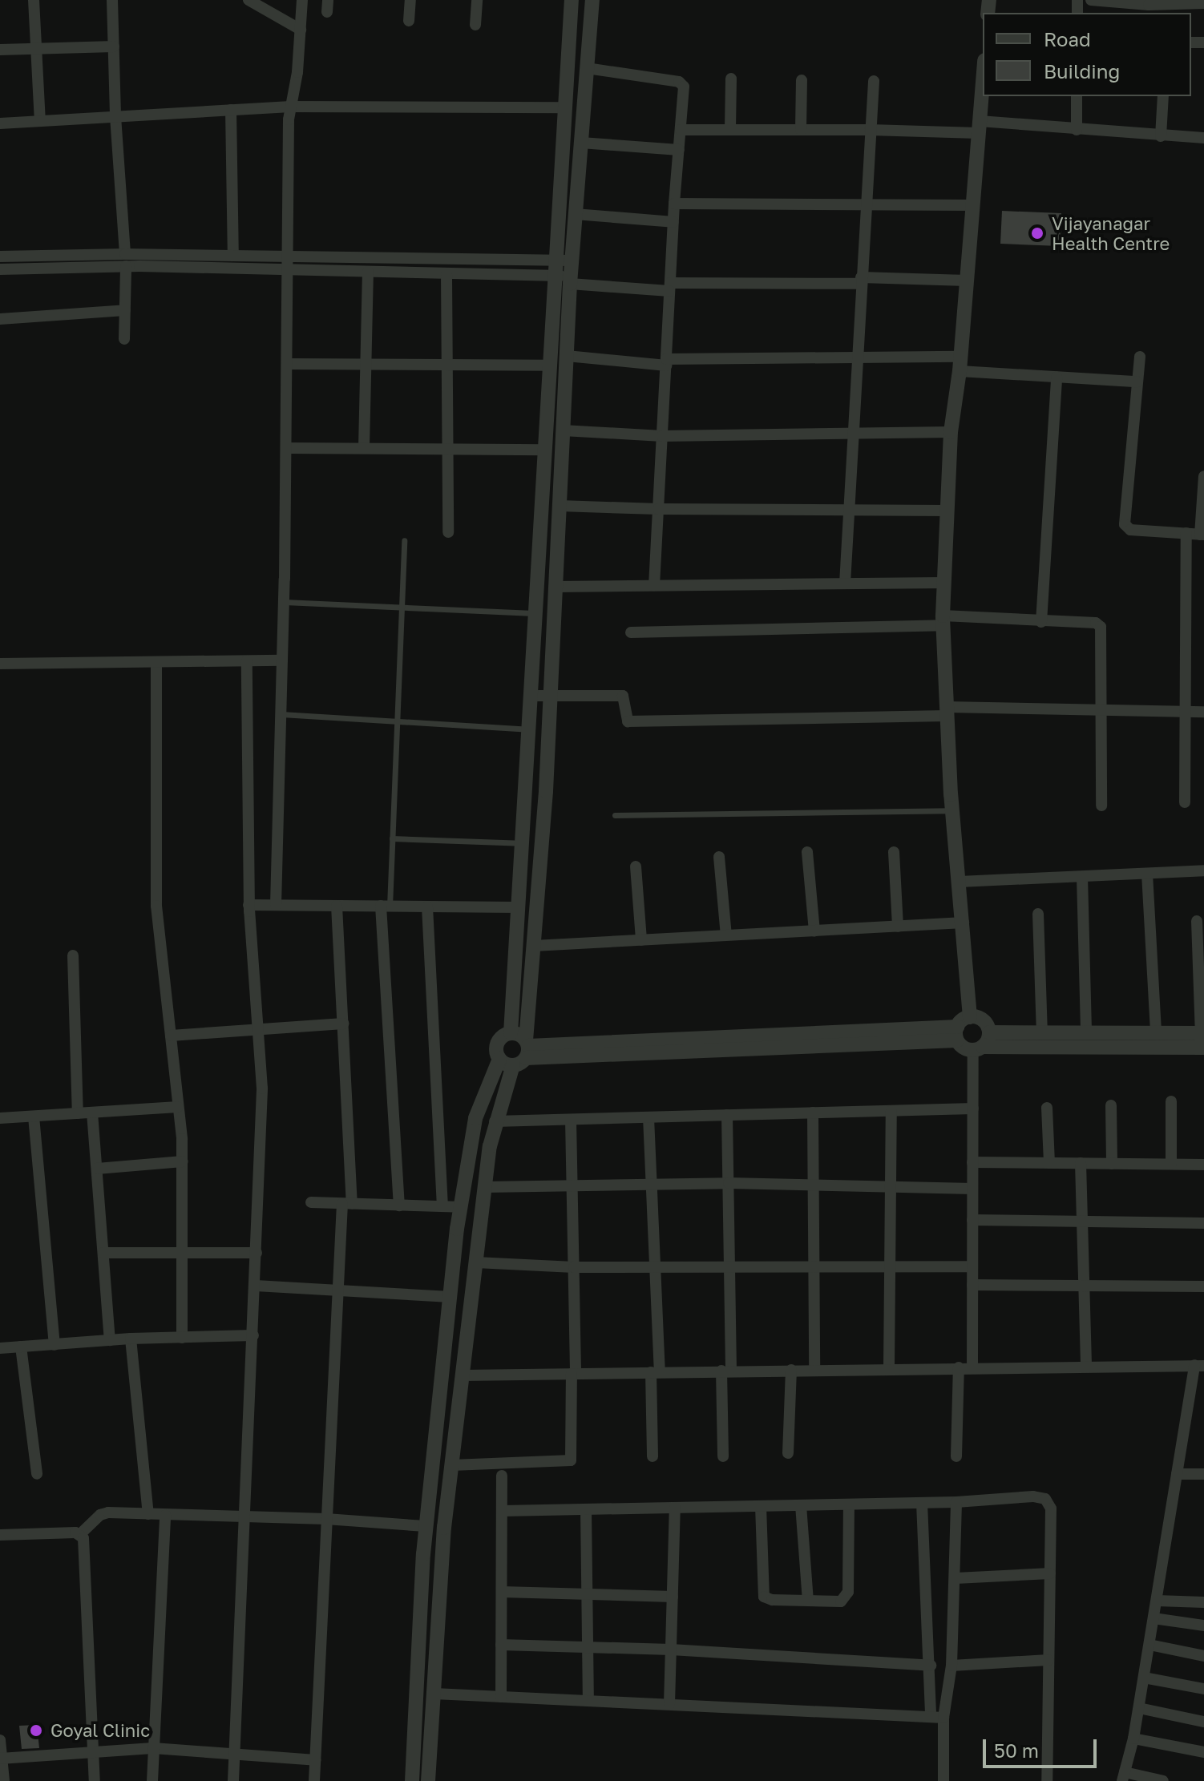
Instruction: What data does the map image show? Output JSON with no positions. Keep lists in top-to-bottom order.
{
  "places": ["Vijayanagar Health Centre", "Goyal Clinic"],
  "legend": ["Road", "Building"],
  "scale_bar": "50 m"
}
